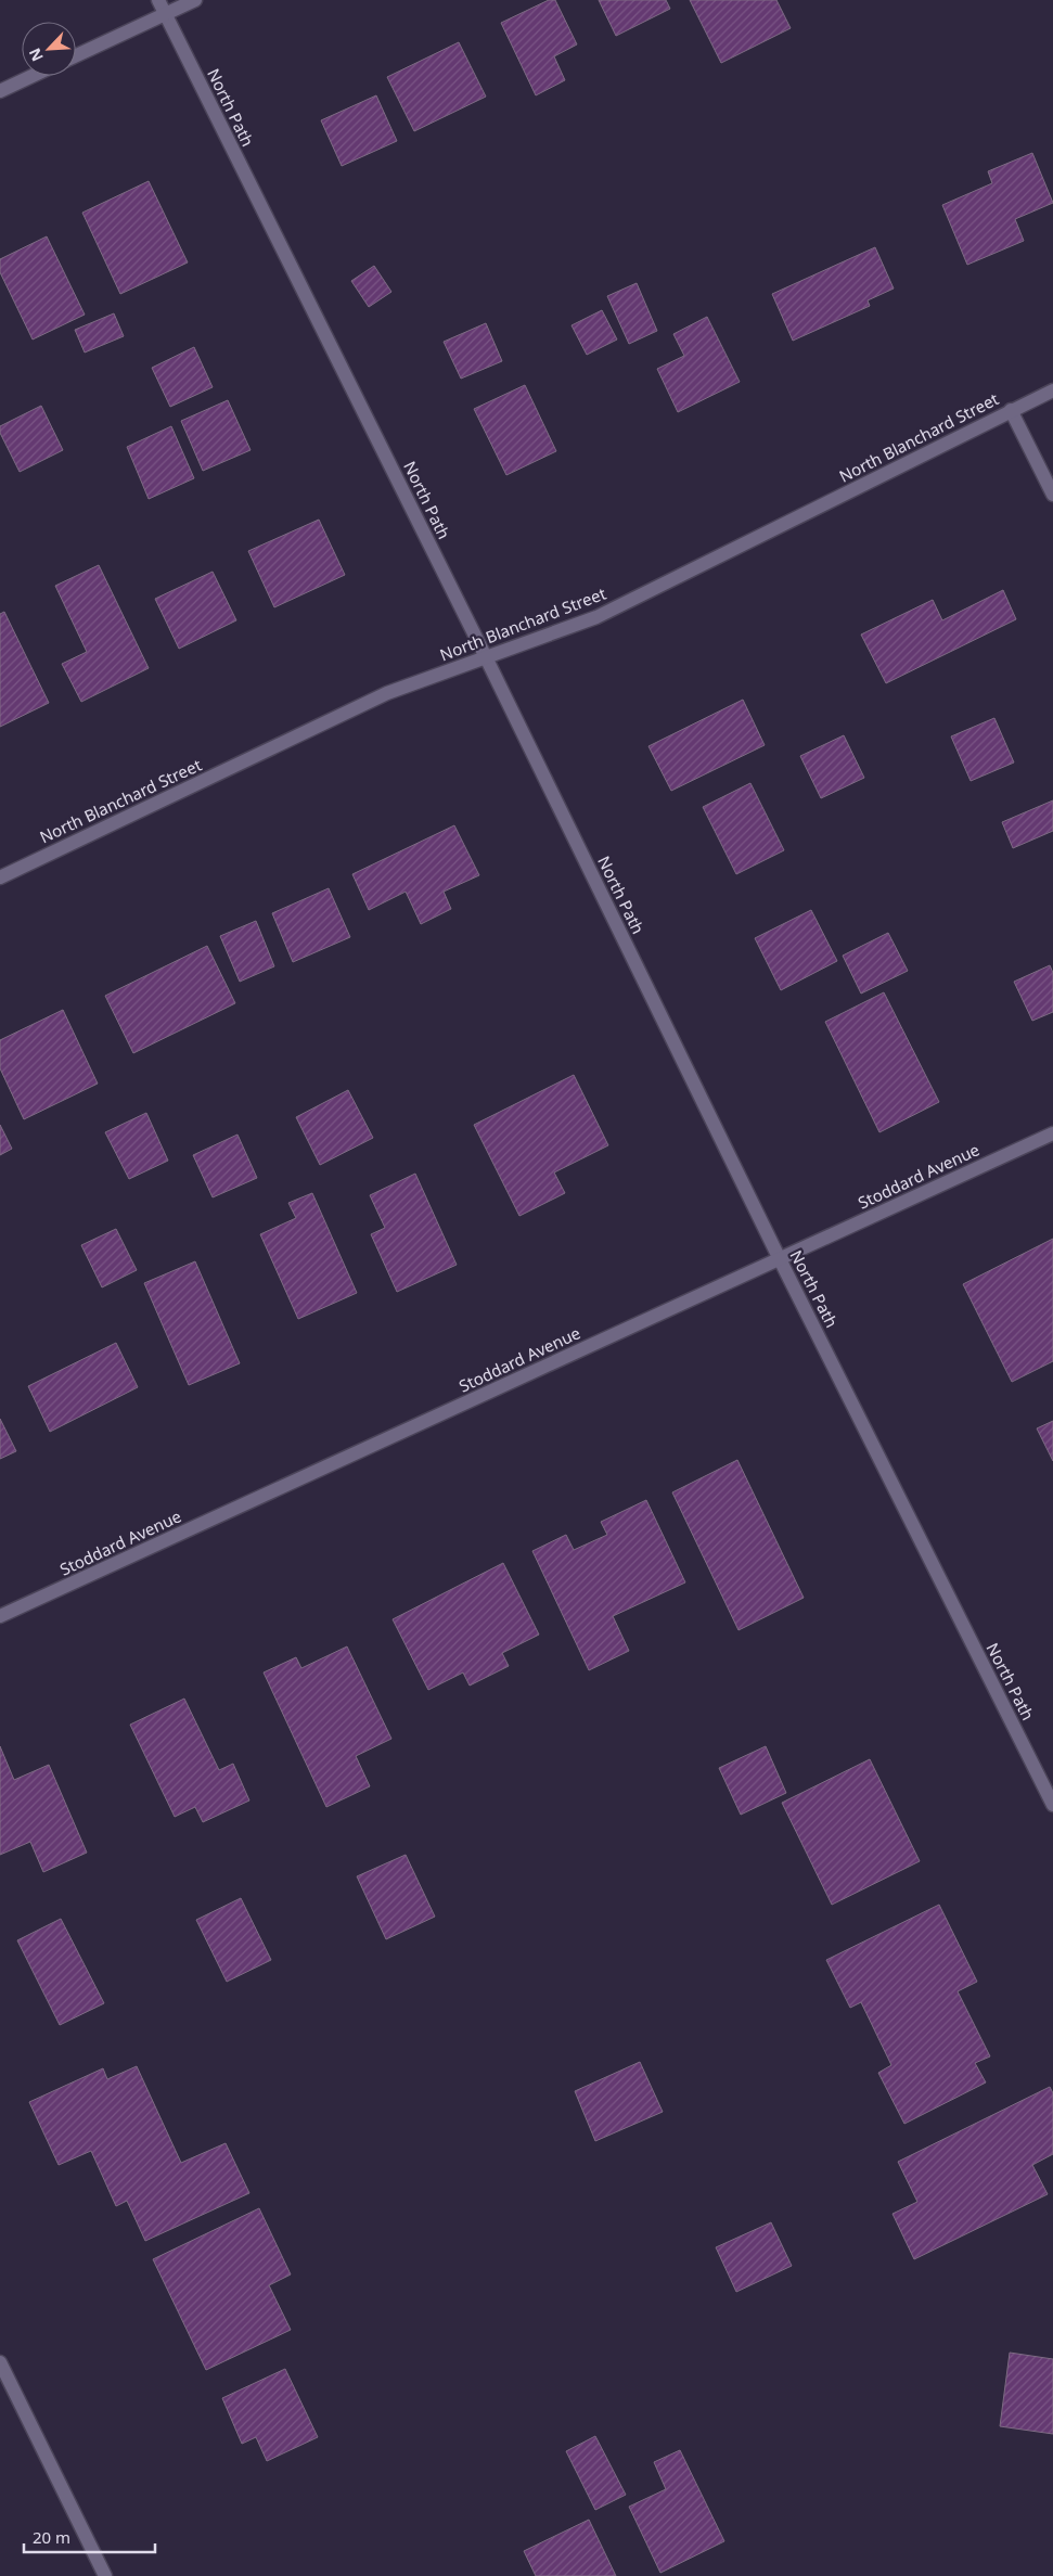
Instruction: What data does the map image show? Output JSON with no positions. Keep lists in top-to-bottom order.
{
  "streets": {
    "street": ["North Path", "North Blanchard Street", "Stoddard Avenue"]
  },
  "crossings": [
    ["North Path", "North Blanchard Street"],
    ["North Path", "Stoddard Avenue"]
  ],
  "scale_bar": "20 m",
  "north": "bottom left"
}
